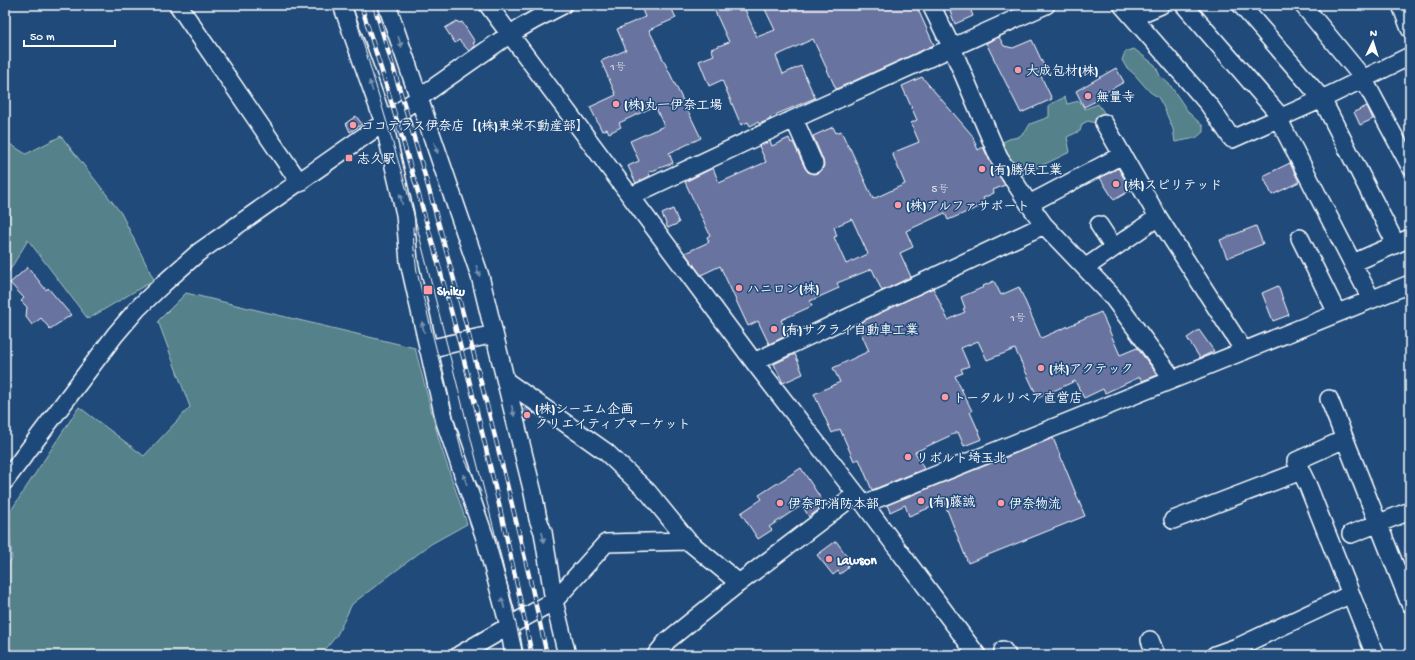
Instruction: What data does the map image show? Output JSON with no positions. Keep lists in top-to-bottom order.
{
  "places": {
    "other": [
      "大成包材(株)",
      "無量寺",
      "(株)丸一伊奈工場",
      "ココテラス伊奈店【(株)東栄不動産部】",
      "(有)勝俣工業",
      "(株)スピリテッド",
      "(株)アルファサポート",
      "ハニロン(株)",
      "(有)サクライ自動車工業",
      "(株)アクテック",
      "トータルリペア直営店",
      "(株)シーエム企画 クリエイティブマーケット",
      "リボルト埼玉北",
      "(有)藤誠",
      "伊奈町消防本部",
      "伊奈物流",
      "Lawson"
    ],
    "transit": ["志久駅", "Shiku"]
  },
  "house_numbers": ["1号", "5号", "1号"],
  "scale_bar": "50 m",
  "north": "top"
}
